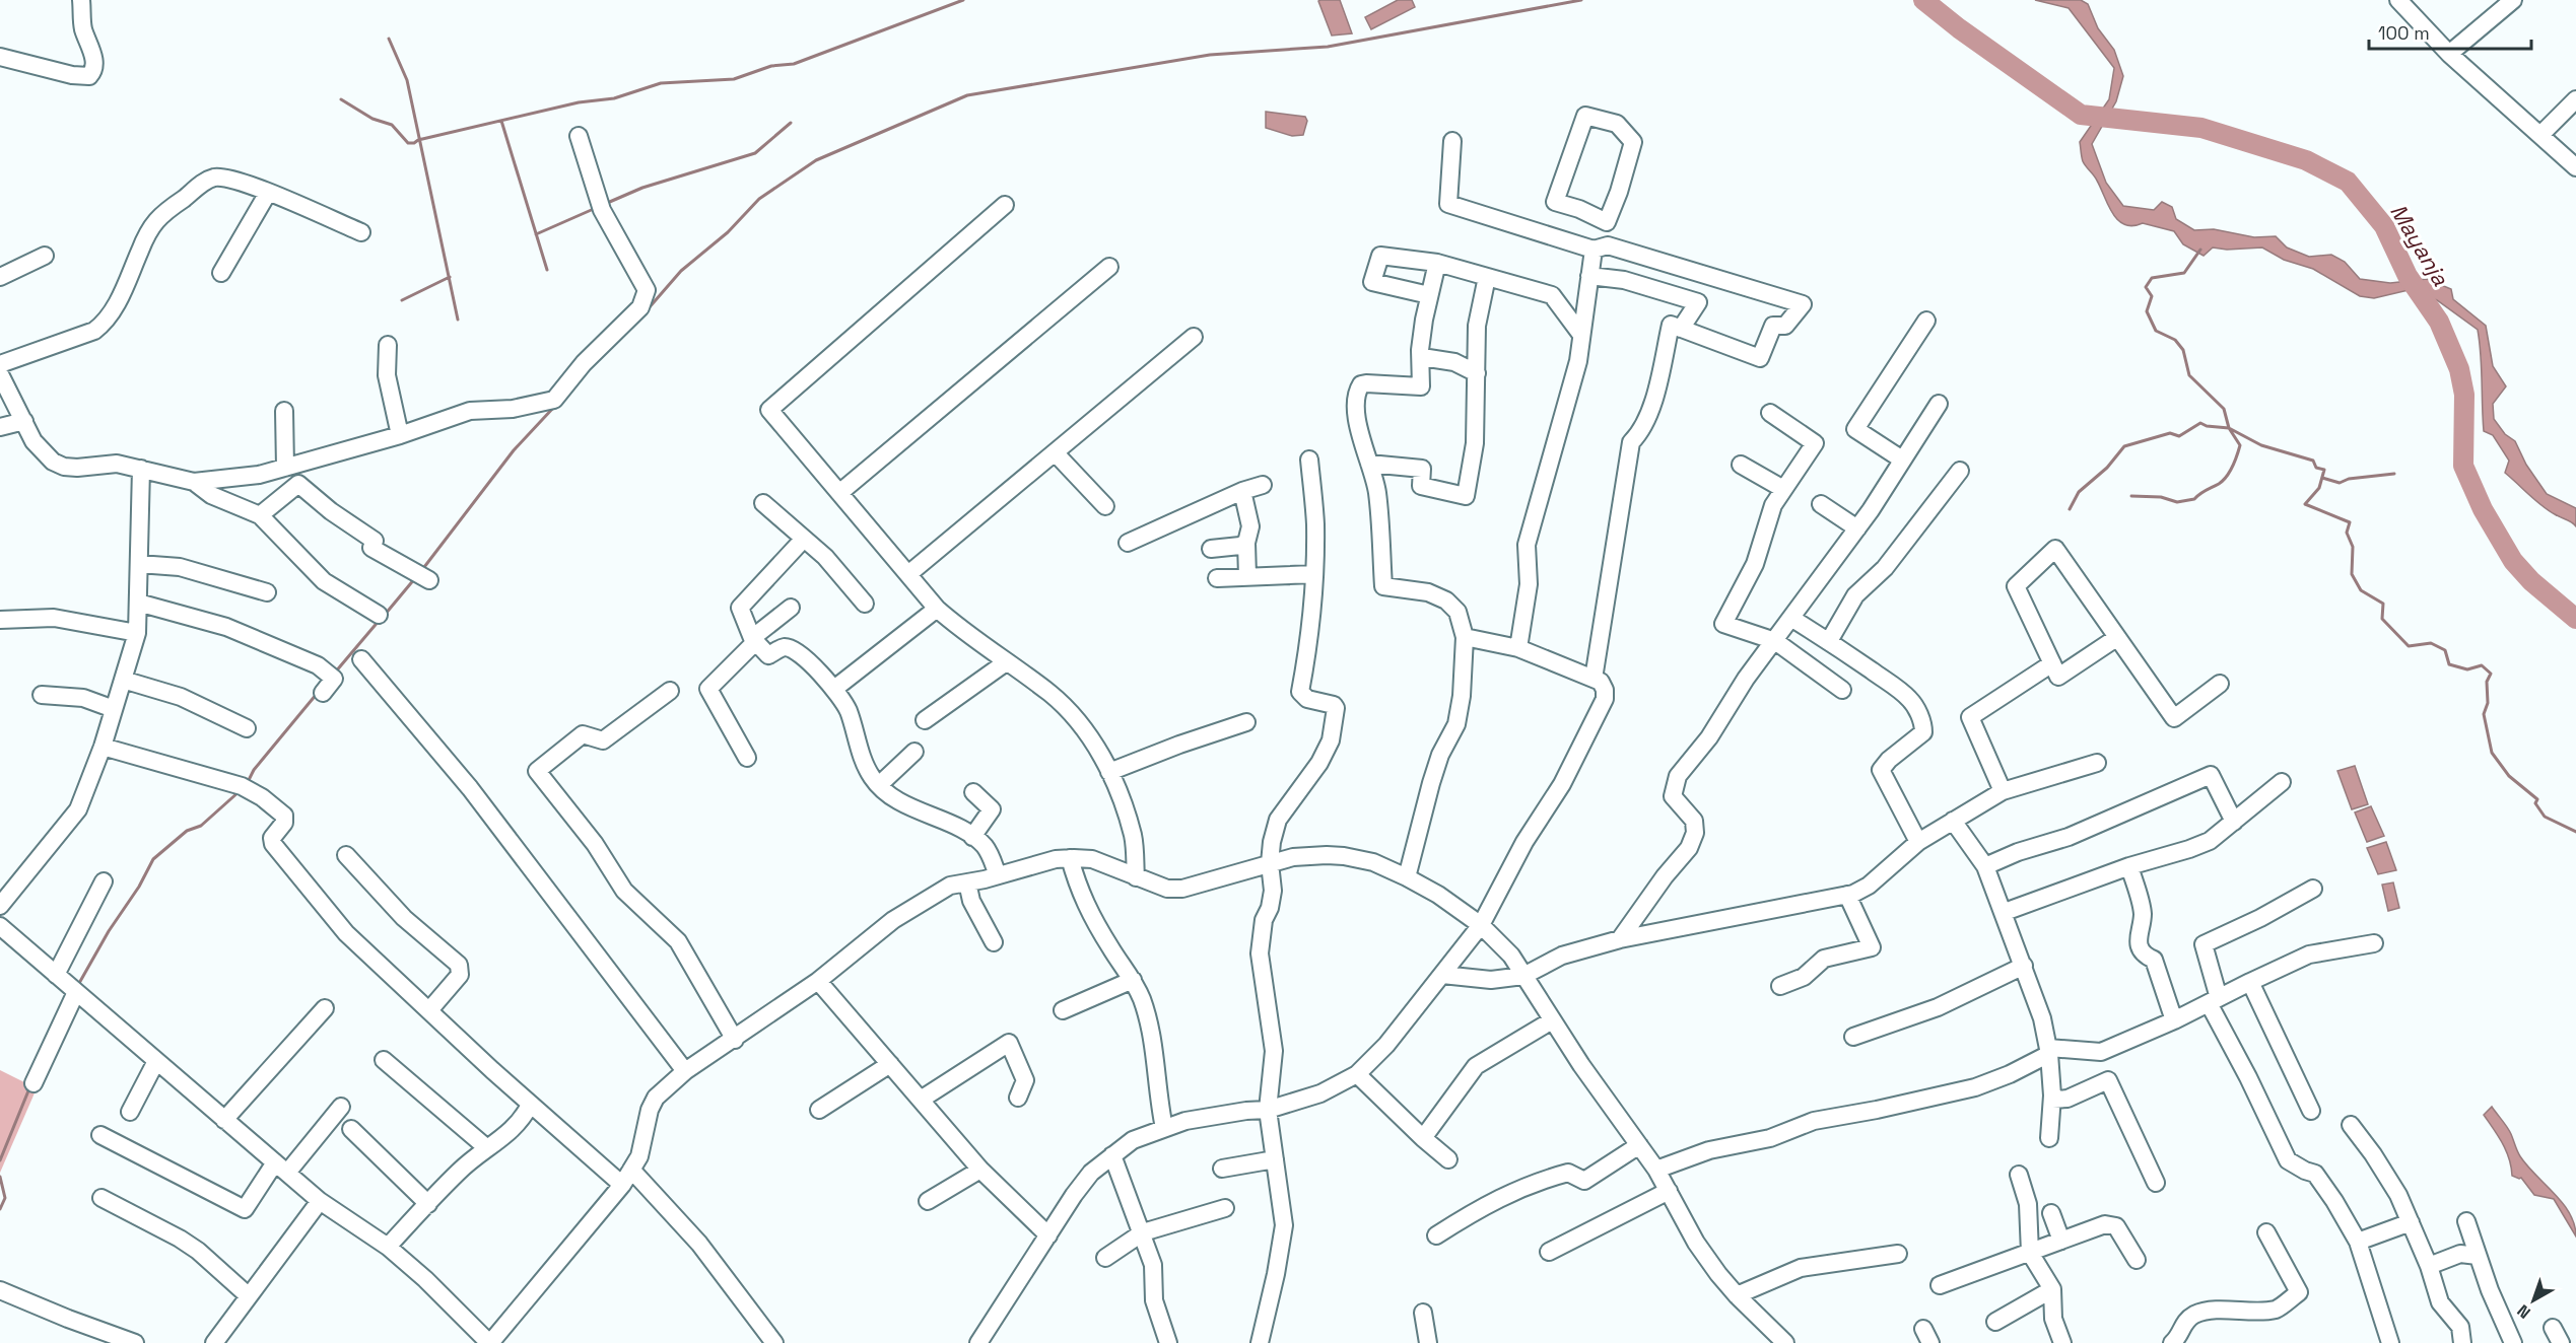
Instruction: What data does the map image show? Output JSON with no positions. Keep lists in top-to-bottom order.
{
  "water": ["Mayanja"],
  "scale_bar": "100 m",
  "north": "bottom left"
}
